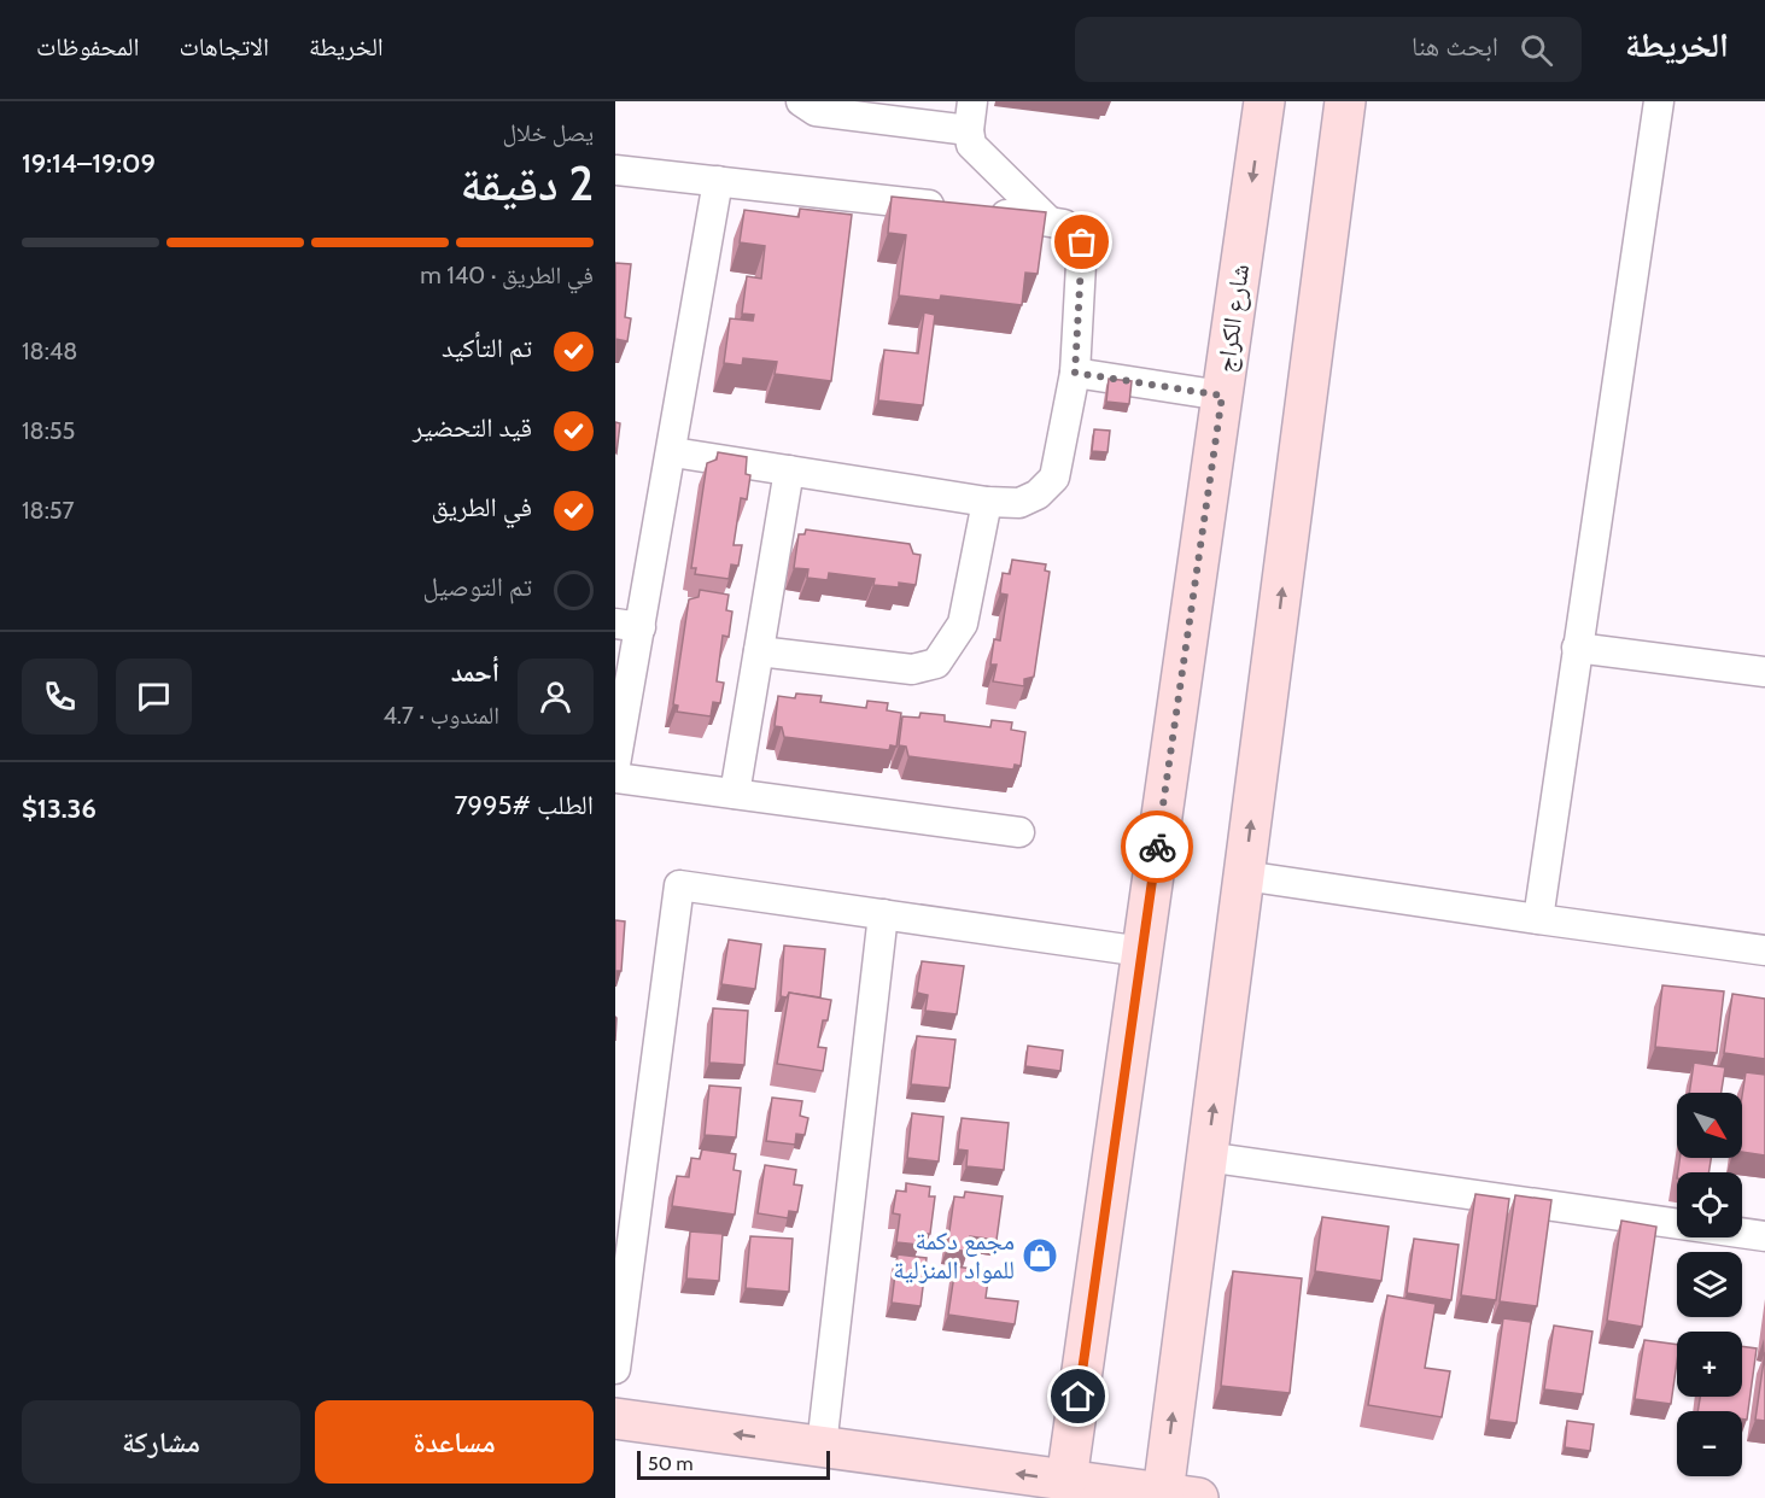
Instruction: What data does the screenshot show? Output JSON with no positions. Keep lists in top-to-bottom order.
{
  "streets": {
    "street": ["شارع الكراج"]
  },
  "places": {
    "shop": ["مجمع دكمة للمواد المنزلية"]
  },
  "scale_bar": "50 m",
  "north": "bottom right",
  "page": {
    "header": "الخريطة",
    "search": "ابحث هنا",
    "nav": ["الخريطة", "الاتجاهات", "المحفوظات"],
    "heading": ["2 دقيقة", "يصل خلال", "19:09–19:14"],
    "panel": [
      "أحمد",
      "المندوب · 4.7",
      "الطلب #7995",
      "$13.36"
    ],
    "bar": "في الطريق · 140 m",
    "list": [
      ["تم التأكيد", "18:48"],
      ["قيد التحضير", "18:55"],
      ["في الطريق", "18:57"],
      "تم التوصيل"
    ],
    "map_buttons": ["+", "−"],
    "buttons": ["مساعدة", "مشاركة"],
    "scale": "50 m"
  }
}
